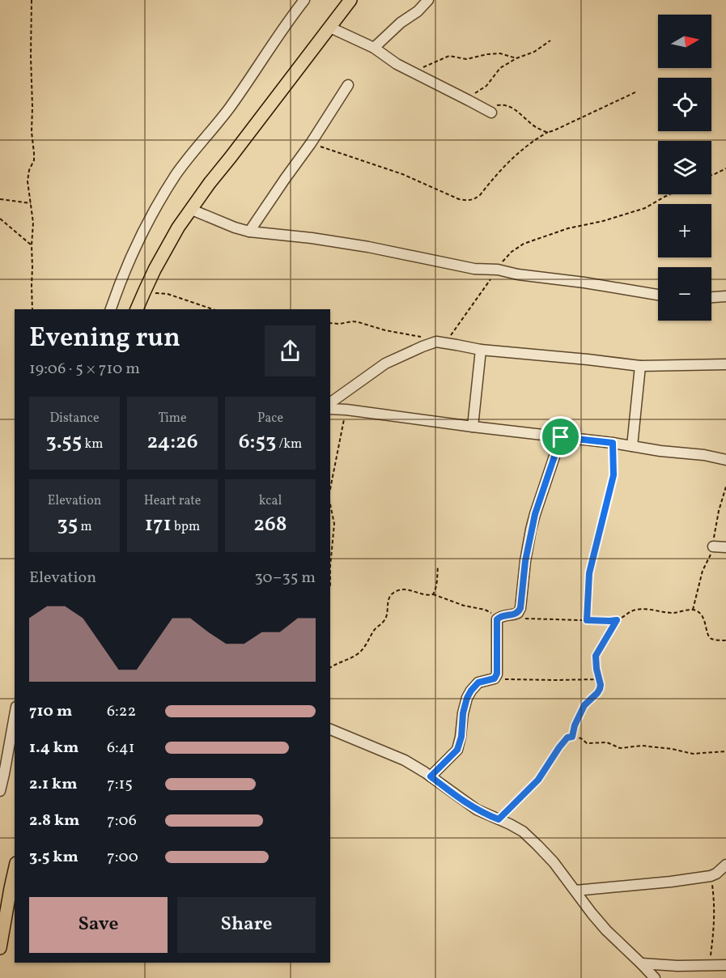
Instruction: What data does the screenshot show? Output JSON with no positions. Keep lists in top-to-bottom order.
{
  "north": "right",
  "page": {
    "map_buttons": ["+", "−"],
    "heading": ["Evening run", "19:06 · 5 × 710 m"],
    "stats": [
      ["Distance", "3.55 km"],
      ["Time", "24:26"],
      ["Pace", "6:53 /km"],
      ["Elevation", "35 m"],
      ["Heart rate", "171 bpm"],
      ["kcal", "268"]
    ],
    "chart": ["Elevation", "30–35 m"],
    "list": [
      {
        "name": "710 m",
        "note": "6:22"
      },
      {
        "name": "1.4 km",
        "note": "6:41"
      },
      {
        "name": "2.1 km",
        "note": "7:15"
      },
      {
        "name": "2.8 km",
        "note": "7:06"
      },
      {
        "name": "3.5 km",
        "note": "7:00"
      }
    ],
    "buttons": ["Save", "Share"]
  }
}
